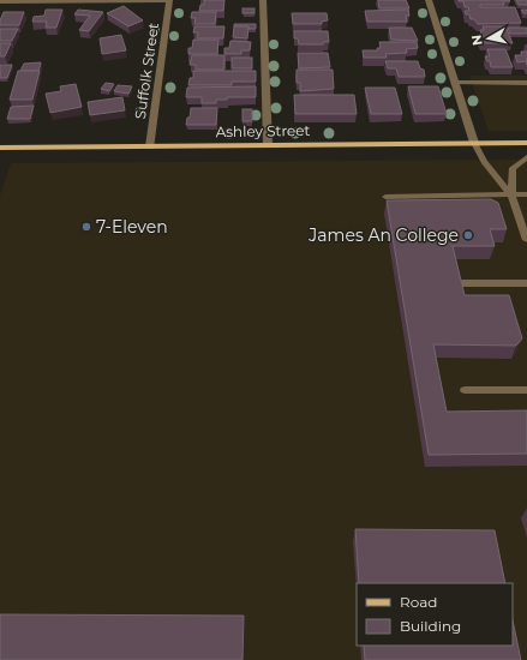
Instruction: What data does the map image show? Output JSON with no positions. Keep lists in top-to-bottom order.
{
  "streets": {
    "main road": ["Ashley Street"],
    "street": ["Suffolk Street"]
  },
  "crossings": [
    ["Suffolk Street", "Ashley Street"]
  ],
  "places": ["7-Eleven", "James An College"],
  "legend": ["Road", "Building"],
  "north": "left"
}
